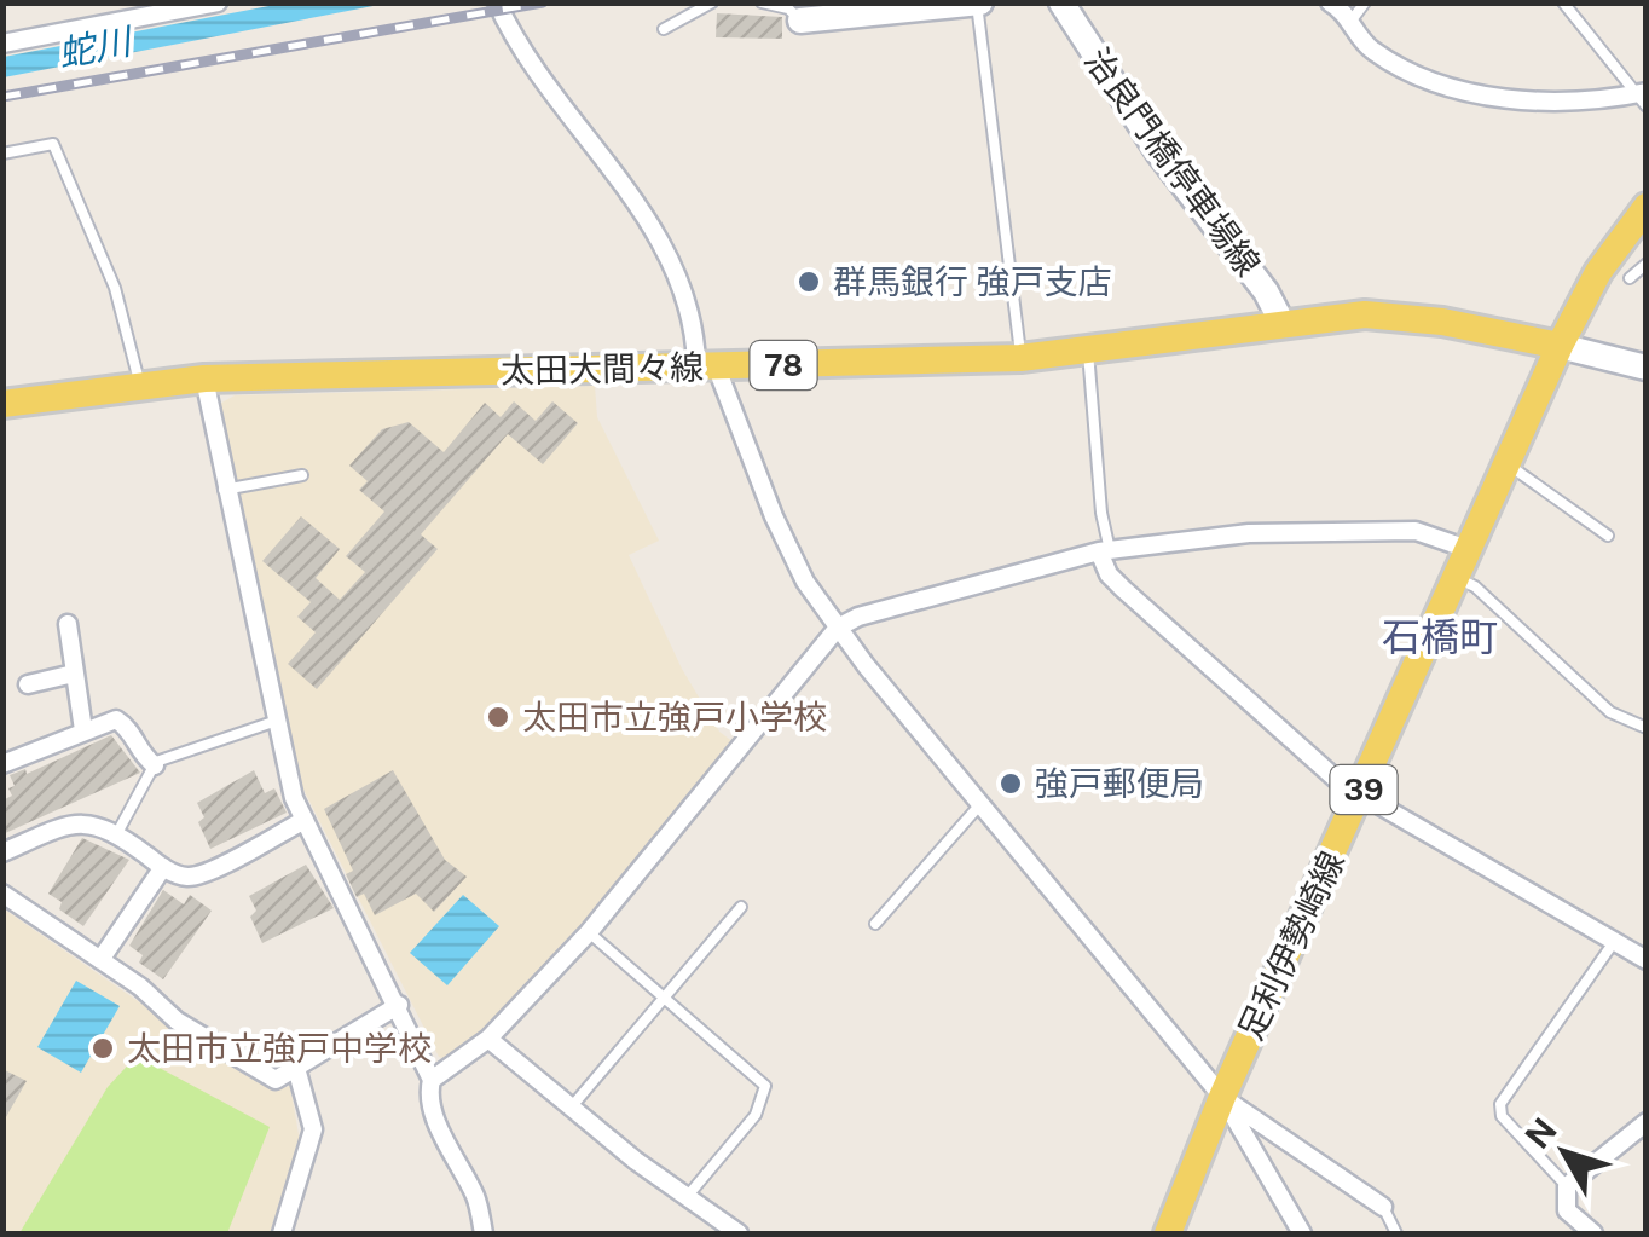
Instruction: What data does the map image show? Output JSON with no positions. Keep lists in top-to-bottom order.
{
  "streets": {
    "main road": [
      "治良門橋停車場線",
      "78",
      "太田大間々線",
      "39",
      "足利伊勢崎線"
    ]
  },
  "crossings": [
    ["治良門橋停車場線", "太田大間々線"],
    ["太田大間々線", "足利伊勢崎線"]
  ],
  "districts": ["石橋町"],
  "water": ["蛇川"],
  "places": [
    "群馬銀行 強戸支店",
    "太田市立強戸小学校",
    "強戸郵便局",
    "太田市立強戸中学校"
  ],
  "north": "top left"
}
